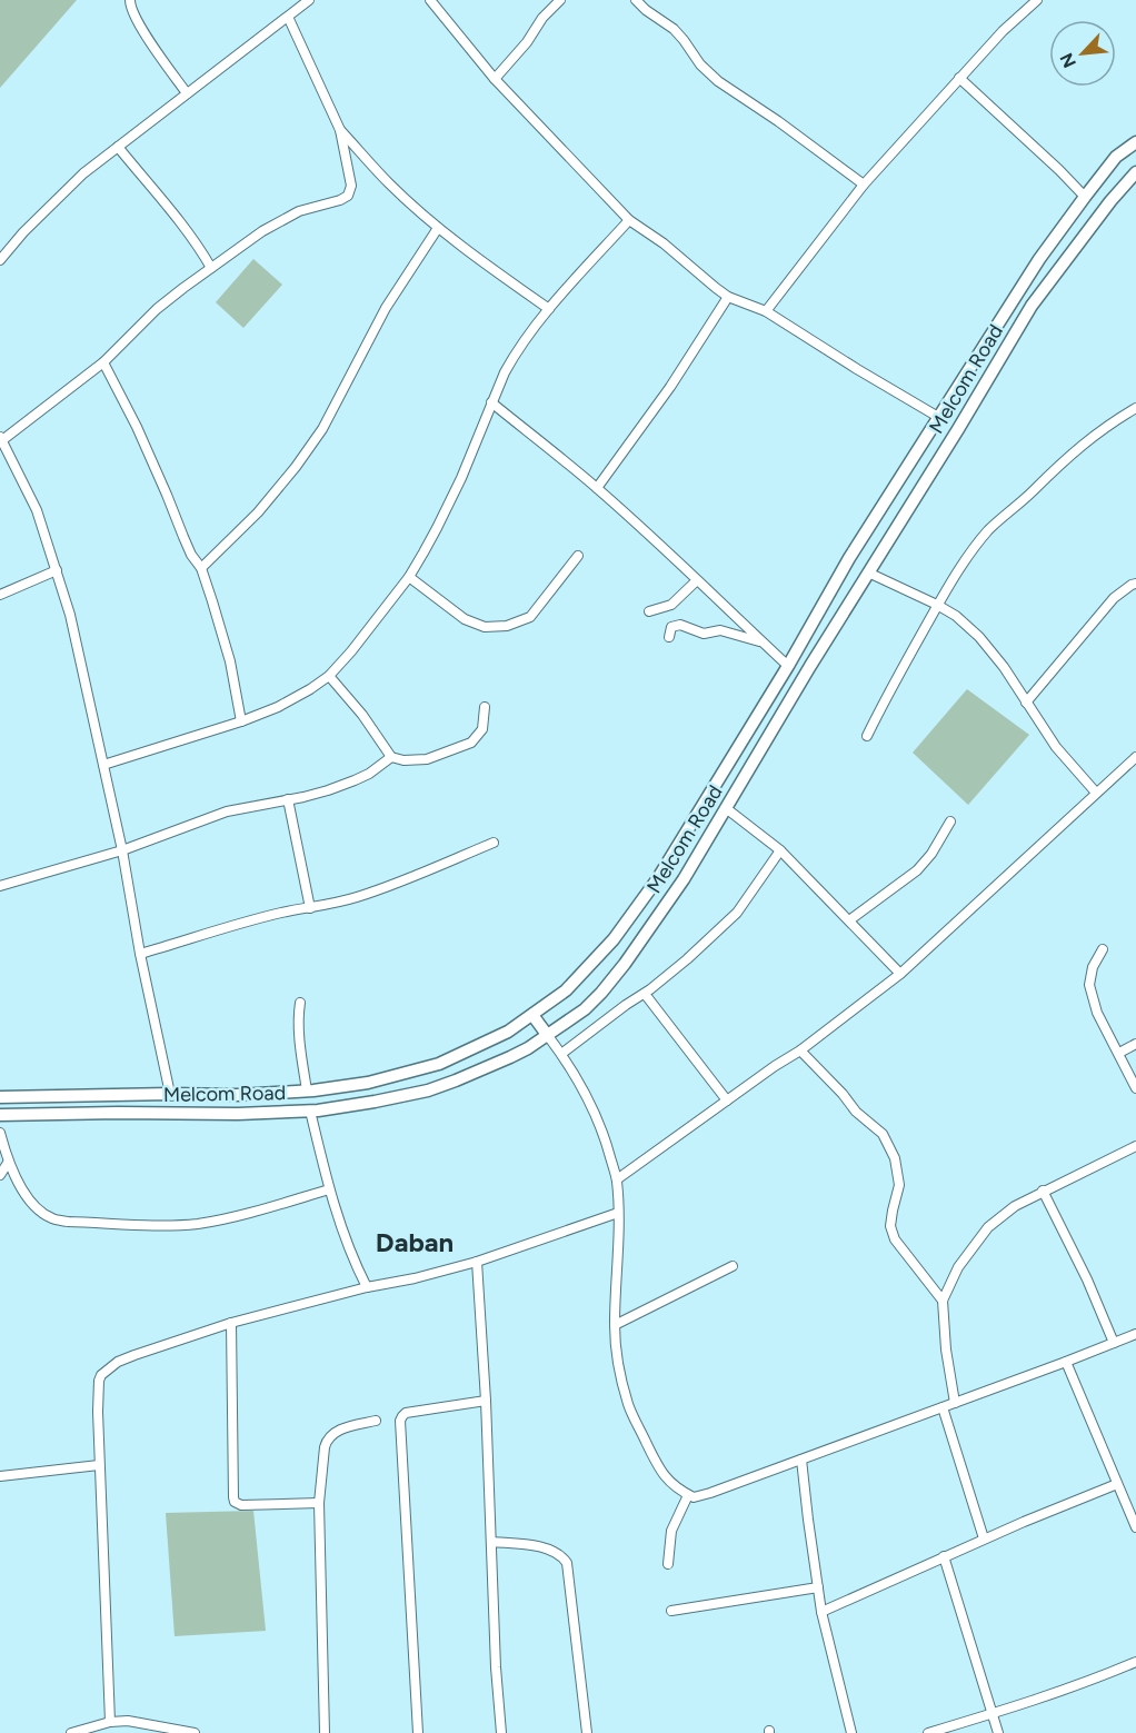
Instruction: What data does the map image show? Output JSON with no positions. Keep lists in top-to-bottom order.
{
  "streets": {
    "main road": ["Melcom Road"]
  },
  "districts": ["Daban"],
  "north": "bottom left"
}
